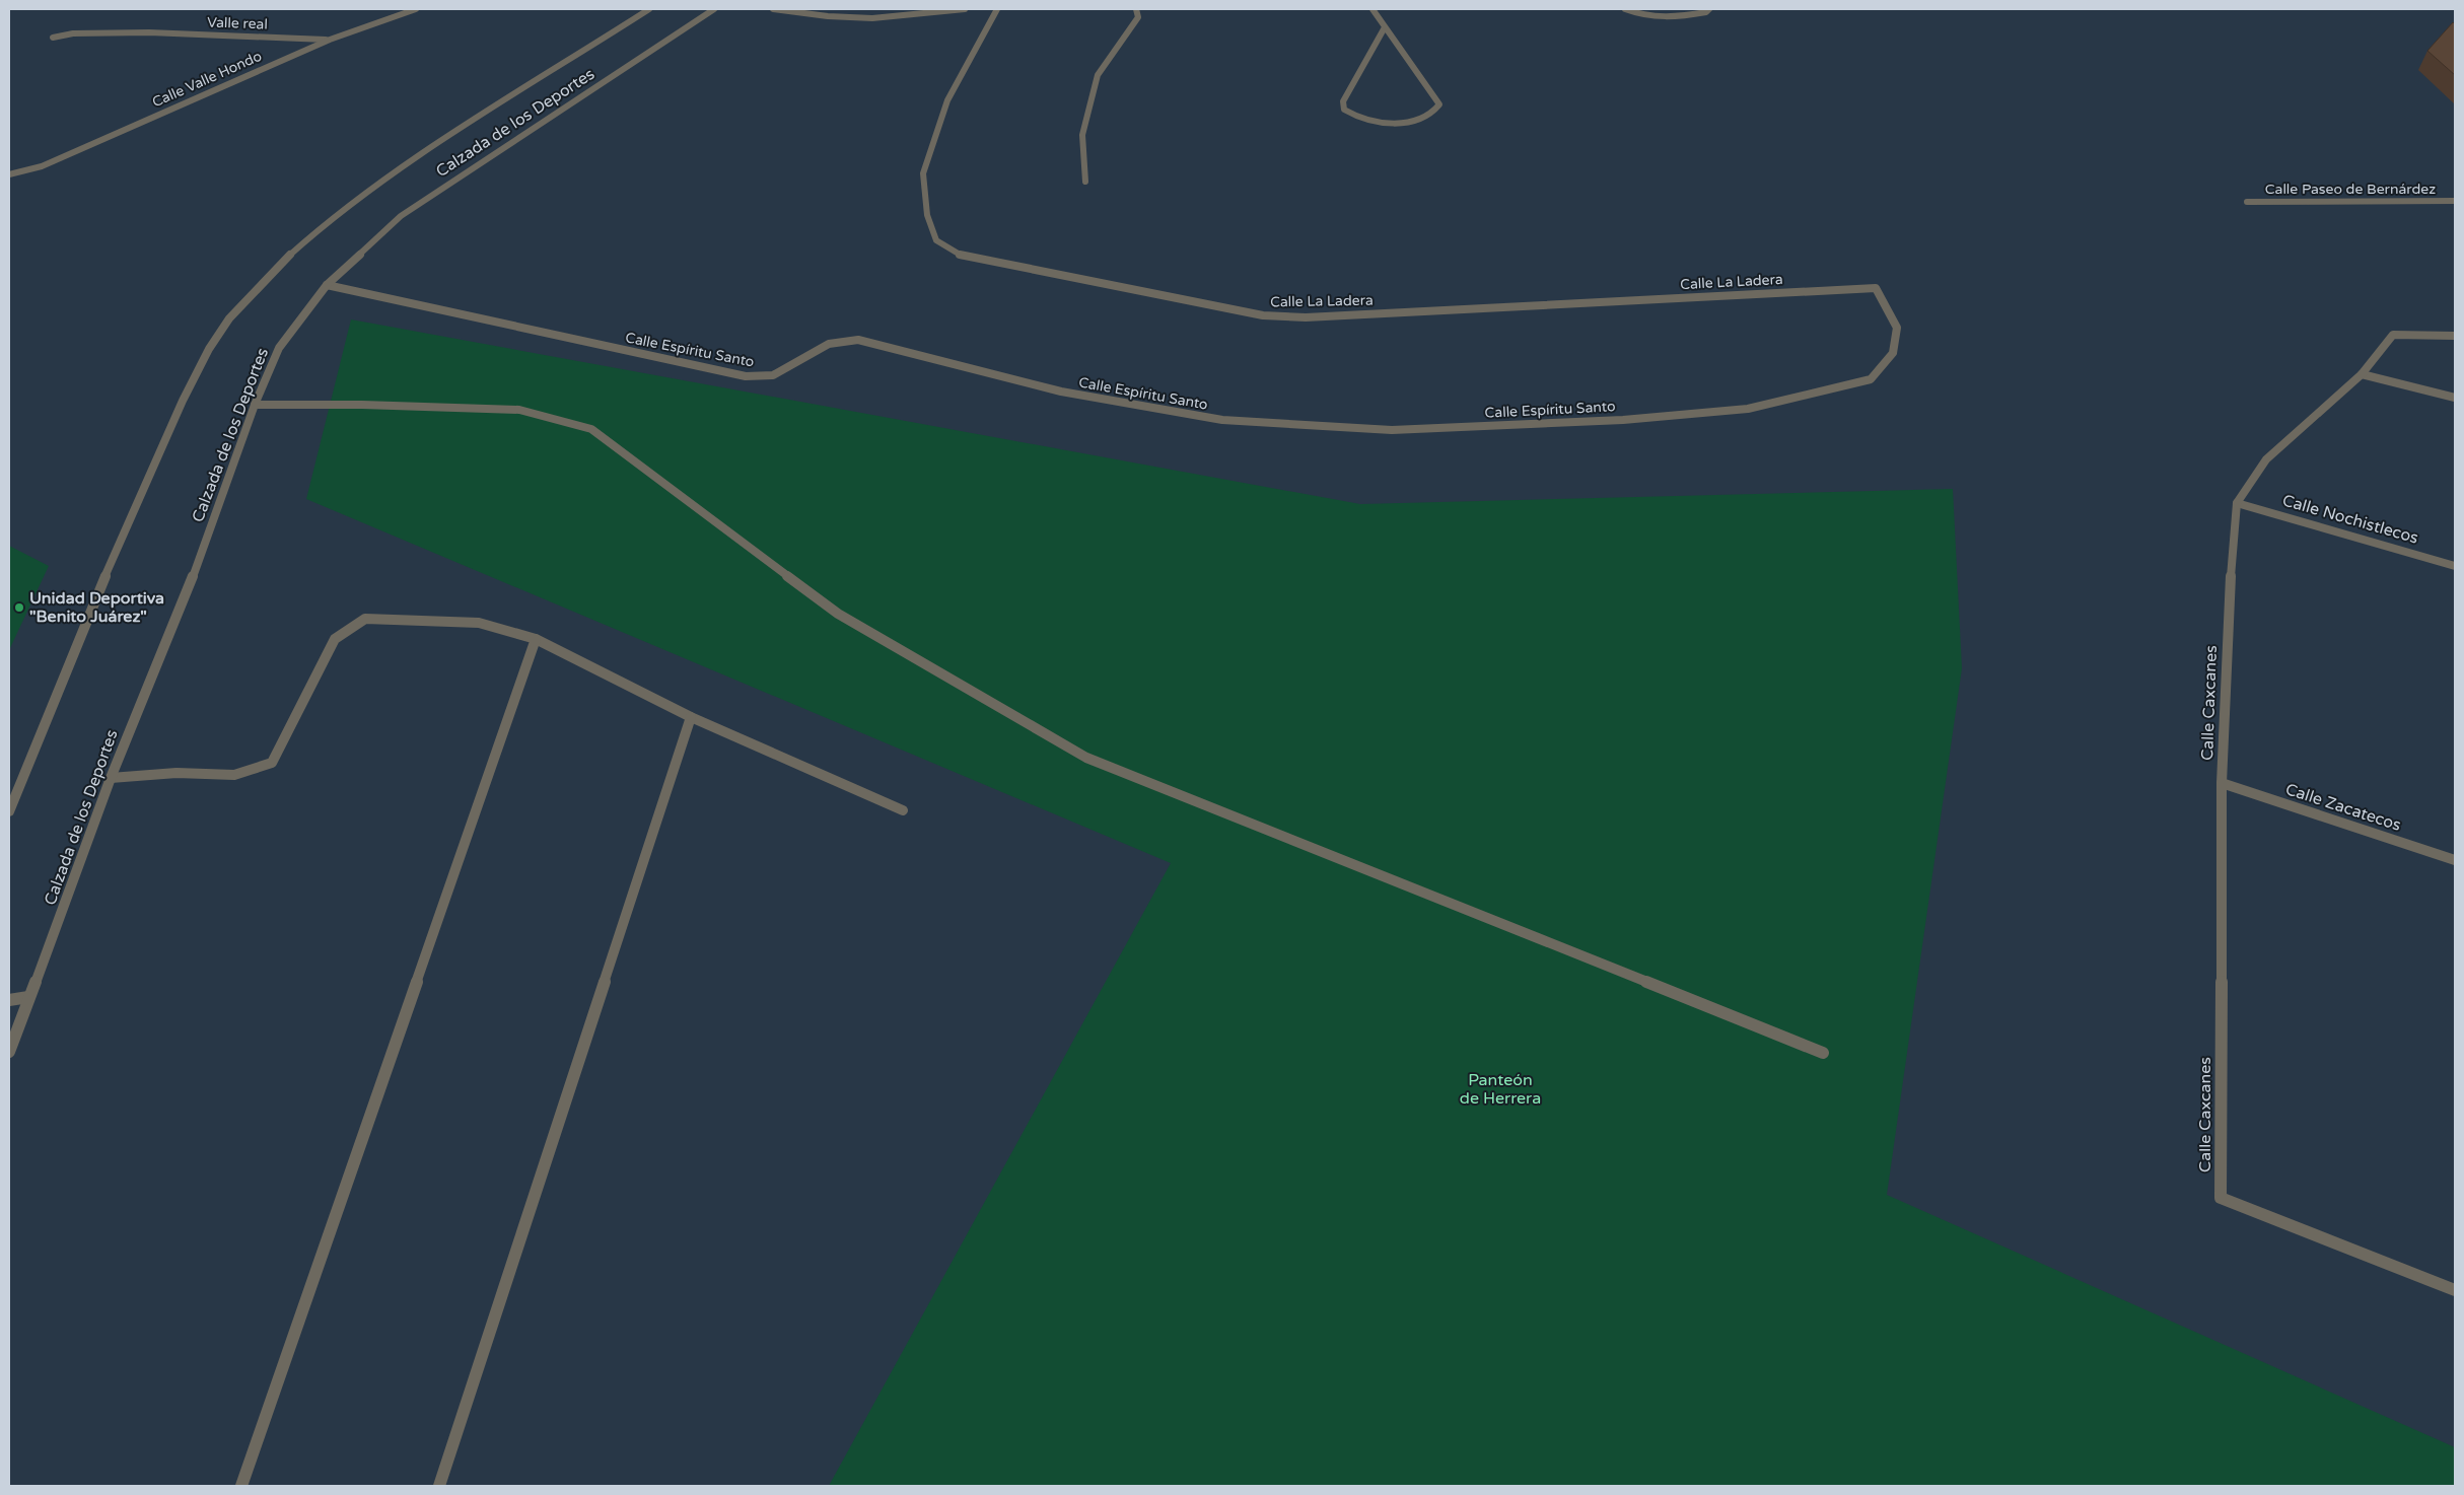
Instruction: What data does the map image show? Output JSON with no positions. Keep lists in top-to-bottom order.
{
  "streets": {
    "street": [
      "Valle real",
      "Calle Valle Hondo",
      "Calzada de los Deportes",
      "Calle Paseo de Bernárdez",
      "Calle La Ladera",
      "Calle Espíritu Santo",
      "Calle Nochistlecos",
      "Calle Caxcanes",
      "Calle Zacatecos"
    ]
  },
  "crossings": [
    ["Valle real", "Calle Valle Hondo"],
    ["Calzada de los Deportes", "Calle Espíritu Santo"],
    ["Calle La Ladera", "Calle Espíritu Santo"],
    ["Calle Nochistlecos", "Calle Caxcanes"],
    ["Calle Caxcanes", "Calle Zacatecos"]
  ],
  "parks": ["Panteón de Herrera"],
  "places": ["Unidad Deportiva \"Benito Juárez\""]
}
